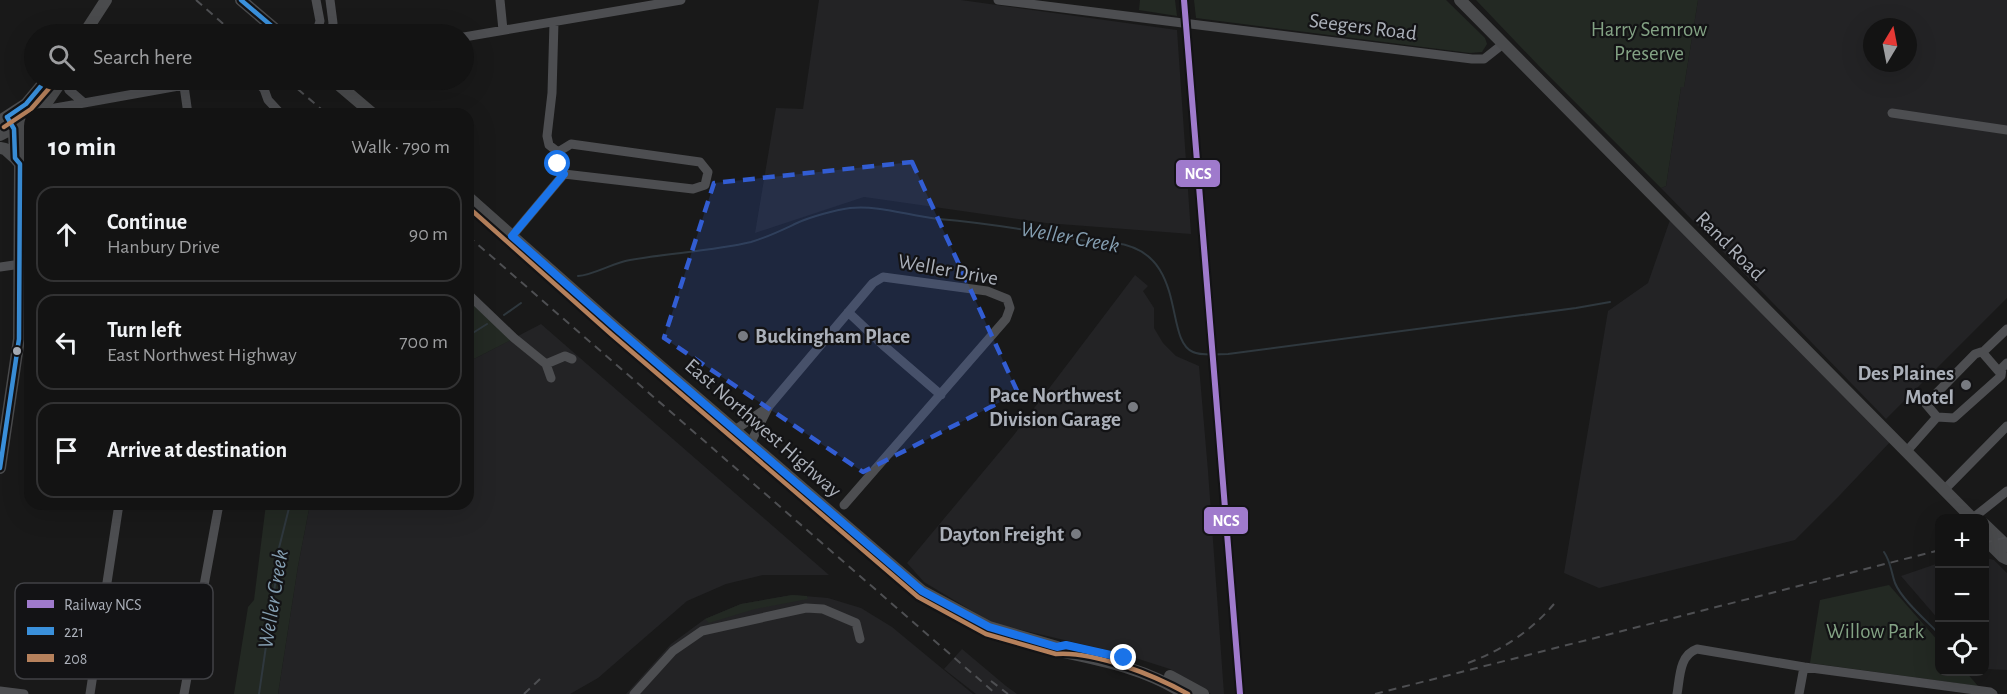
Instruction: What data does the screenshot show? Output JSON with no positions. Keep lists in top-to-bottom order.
{
  "streets": {
    "main road": ["Rand Road", "East Northwest Highway"],
    "street": ["Seegers Road", "Weller Drive"]
  },
  "crossings": [
    ["Seegers Road", "Rand Road"]
  ],
  "water": ["Weller Creek"],
  "parks": ["Harry Semrow Preserve", "Willow Park"],
  "places": [
    "Buckingham Place",
    "Des Plaines Motel",
    "Pace Northwest Division Garage",
    "Dayton Freight"
  ],
  "lines": ["rail line NCS", "transit line 221", "transit line 208"],
  "legend": ["Railway NCS", "221", "208"],
  "north": "top",
  "page": {
    "search": "Search here",
    "heading": ["10 min", "Walk · 790 m"],
    "list": [
      ["Continue", "Hanbury Drive", "90 m"],
      ["Turn left", "East Northwest Highway", "700 m"],
      "Arrive at destination"
    ],
    "map_buttons": ["+", "−"]
  }
}
